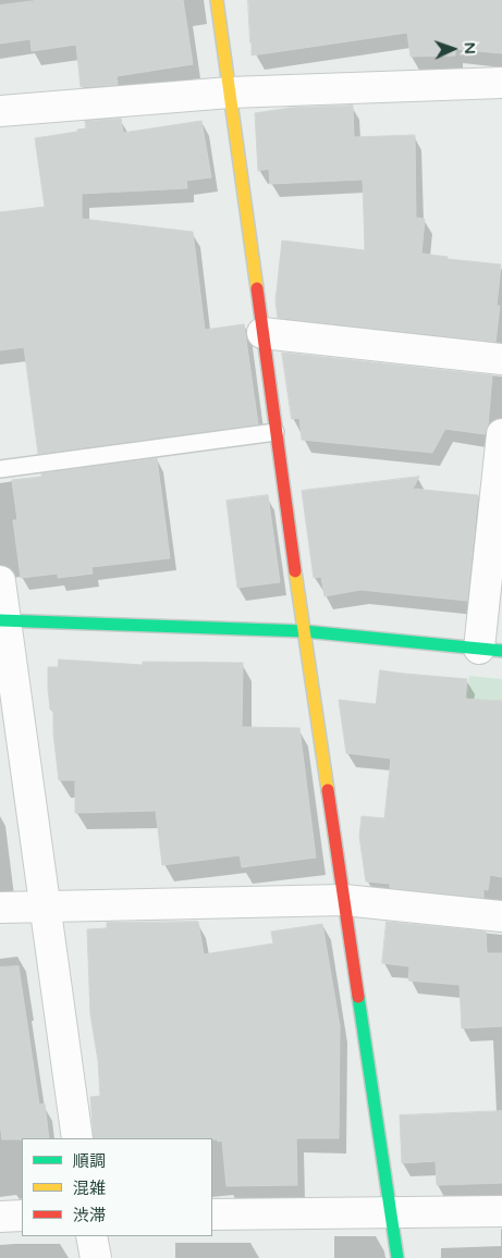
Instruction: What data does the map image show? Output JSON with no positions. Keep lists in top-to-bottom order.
{
  "legend": ["順調", "混雑", "渋滞"],
  "north": "right"
}
